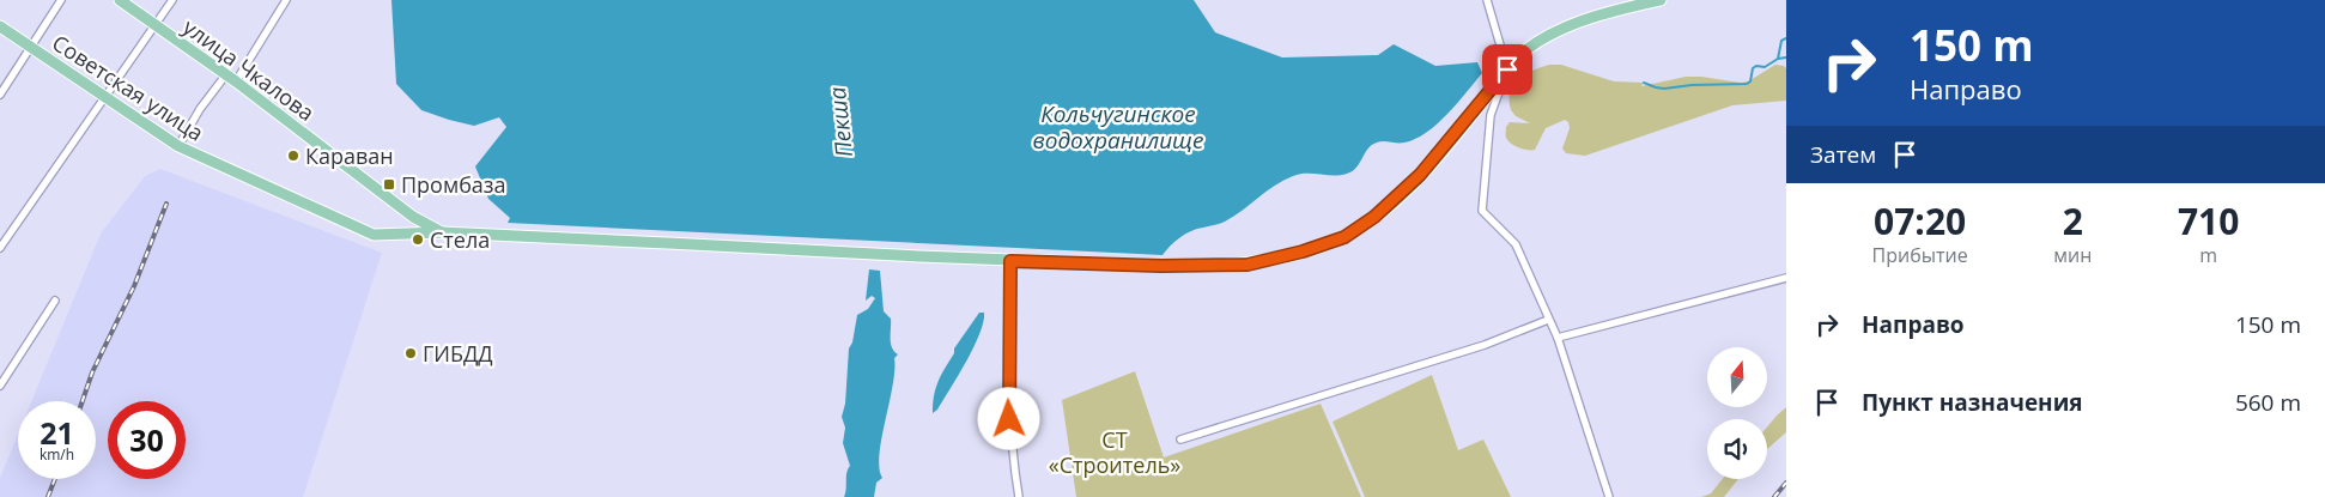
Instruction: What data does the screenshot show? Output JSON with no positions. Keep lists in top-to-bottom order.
{
  "streets": {
    "main road": ["улица Чкалова", "Советская улица"]
  },
  "crossings": [
    ["улица Чкалова", "Советская улица"]
  ],
  "water": ["Кольчугинское водохранилище", "Пекша"],
  "parks": ["СТ «Строитель»"],
  "places": {
    "other": ["Караван", "Стела", "ГИБДД"],
    "transit": ["Промбаза"]
  },
  "north": "top",
  "page": {
    "turn": ["150 m", "Направо"],
    "then": "Затем",
    "eta": [
      "07:20",
      "Прибытие",
      "2",
      "мин",
      "710",
      "m"
    ],
    "list": [
      {
        "name": "Направо",
        "value": "150 m"
      },
      {
        "name": "Пункт назначения",
        "value": "560 m"
      }
    ],
    "speed": "21 km/h",
    "limit": "30"
  }
}
